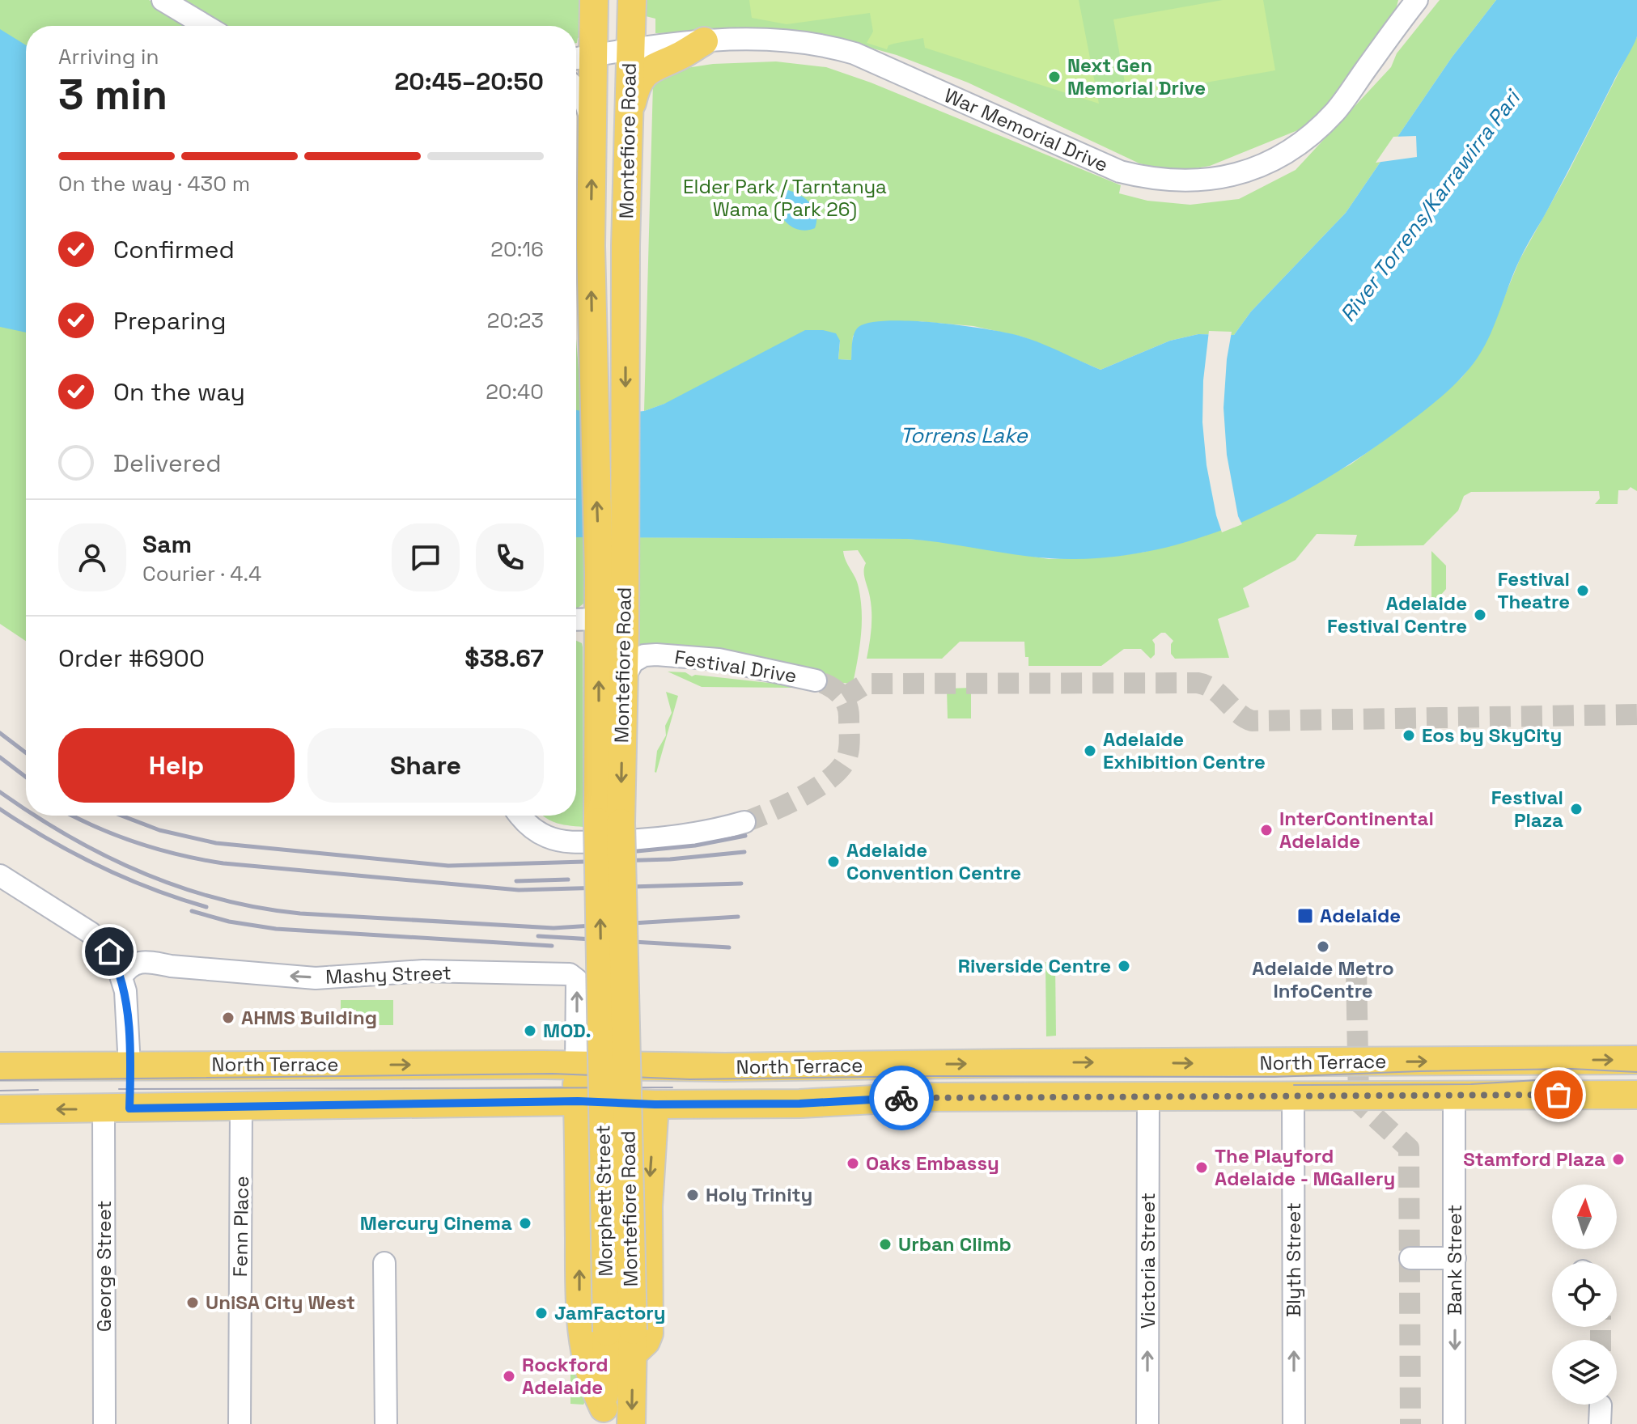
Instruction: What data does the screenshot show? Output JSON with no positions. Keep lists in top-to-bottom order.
{
  "streets": {
    "main road": ["Montefiore Road", "North Terrace"],
    "street": [
      "War Memorial Drive",
      "Festival Drive",
      "Mashy Street",
      "Fenn Place",
      "Blyth Street",
      "Bank Street",
      "Victoria Street",
      "George Street"
    ]
  },
  "crossings": [
    ["War Memorial Drive", "Montefiore Road"],
    ["Montefiore Road", "Festival Drive"],
    ["Mashy Street", "North Terrace"],
    ["North Terrace", "Fenn Place"],
    ["North Terrace", "Blyth Street"],
    ["North Terrace", "Bank Street"],
    ["North Terrace", "Victoria Street"],
    ["North Terrace", "George Street"]
  ],
  "one_way": ["Blyth Street", "Bank Street", "Victoria Street"],
  "water": ["River Torrens/Karrawirra Pari", "Torrens Lake"],
  "parks": ["Elder Park / Tarntanya Wama (Park 26)"],
  "places": {
    "other": [
      "Next Gen Memorial Drive",
      "Festival Theatre",
      "Adelaide Festival Centre",
      "Eos by SkyCity",
      "Adelaide Exhibition Centre",
      "Festival Plaza",
      "InterContinental Adelaide",
      "Adelaide Convention Centre",
      "Adelaide Metro InfoCentre",
      "Riverside Centre",
      "AHMS Building",
      "MOD.",
      "Stamford Plaza",
      "Oaks Embassy",
      "The Playford Adelaide - MGallery",
      "Holy Trinity",
      "Mercury Cinema",
      "Urban Climb",
      "UniSA City West",
      "JamFactory",
      "Rockford Adelaide"
    ],
    "transit": ["Adelaide"]
  },
  "north": "top",
  "page": {
    "heading": ["3 min", "Arriving in", "20:45–20:50"],
    "panel": [
      "Sam",
      "Courier · 4.4",
      "Order #6900",
      "$38.67"
    ],
    "bar": "On the way · 430 m",
    "list": [
      ["Confirmed", "20:16"],
      ["Preparing", "20:23"],
      ["On the way", "20:40"],
      "Delivered"
    ],
    "buttons": ["Help", "Share"]
  }
}
